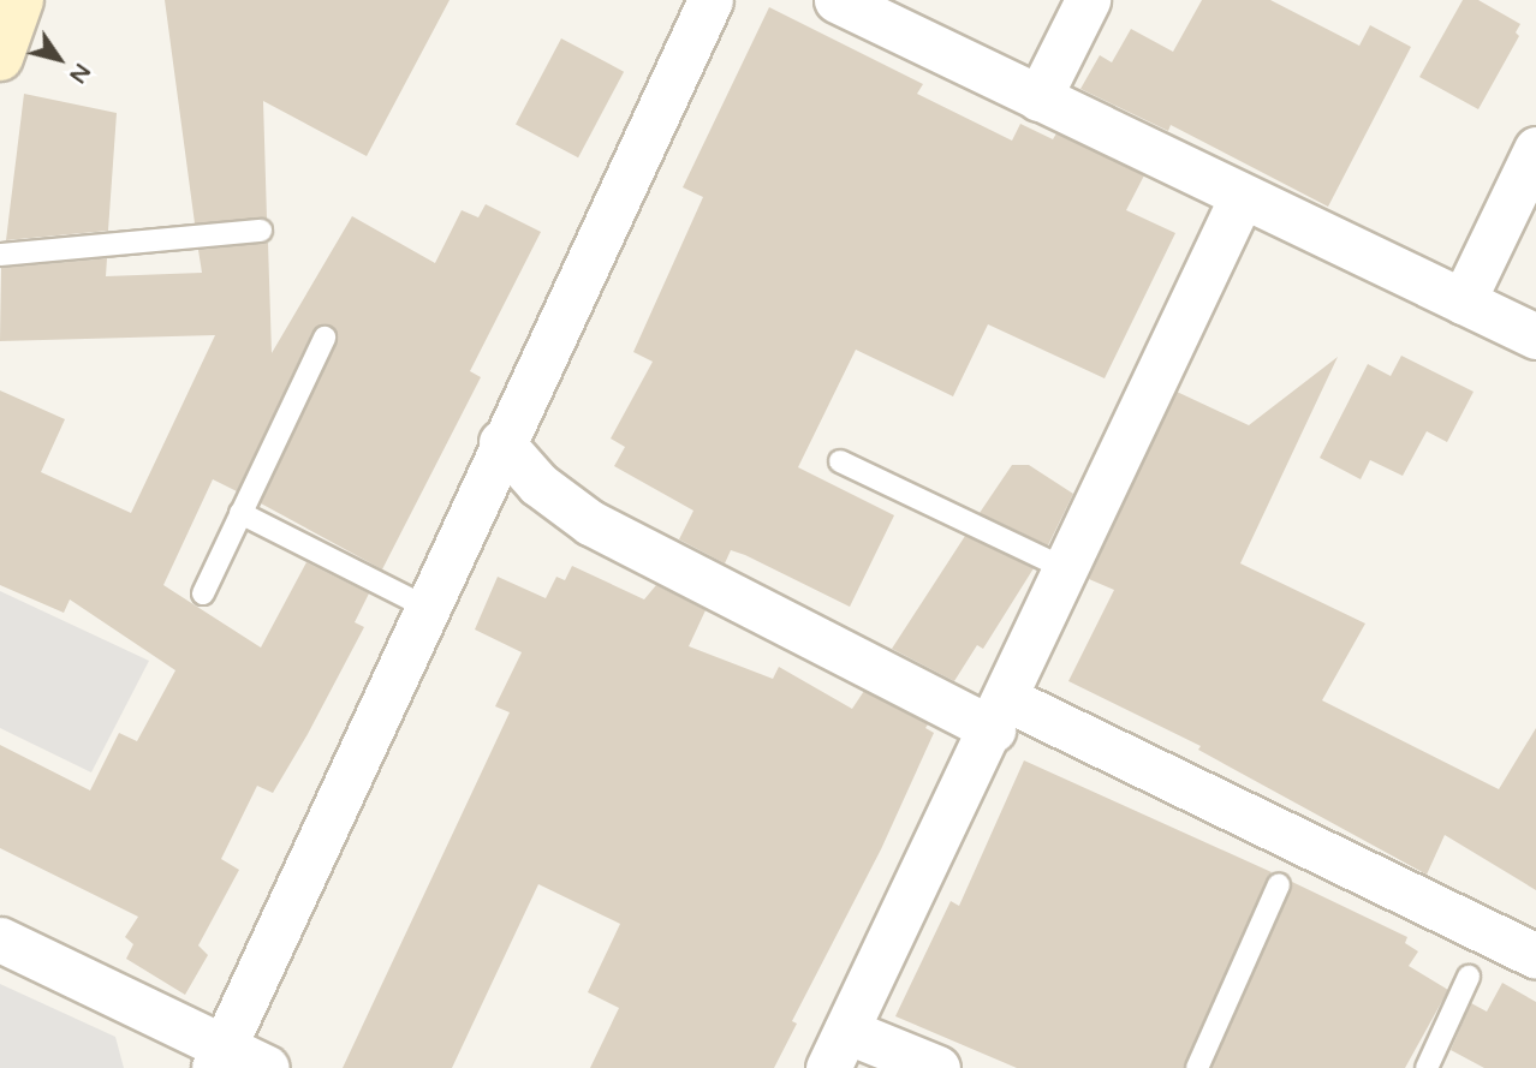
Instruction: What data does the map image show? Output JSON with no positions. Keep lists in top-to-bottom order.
{
  "north": "bottom right"
}
